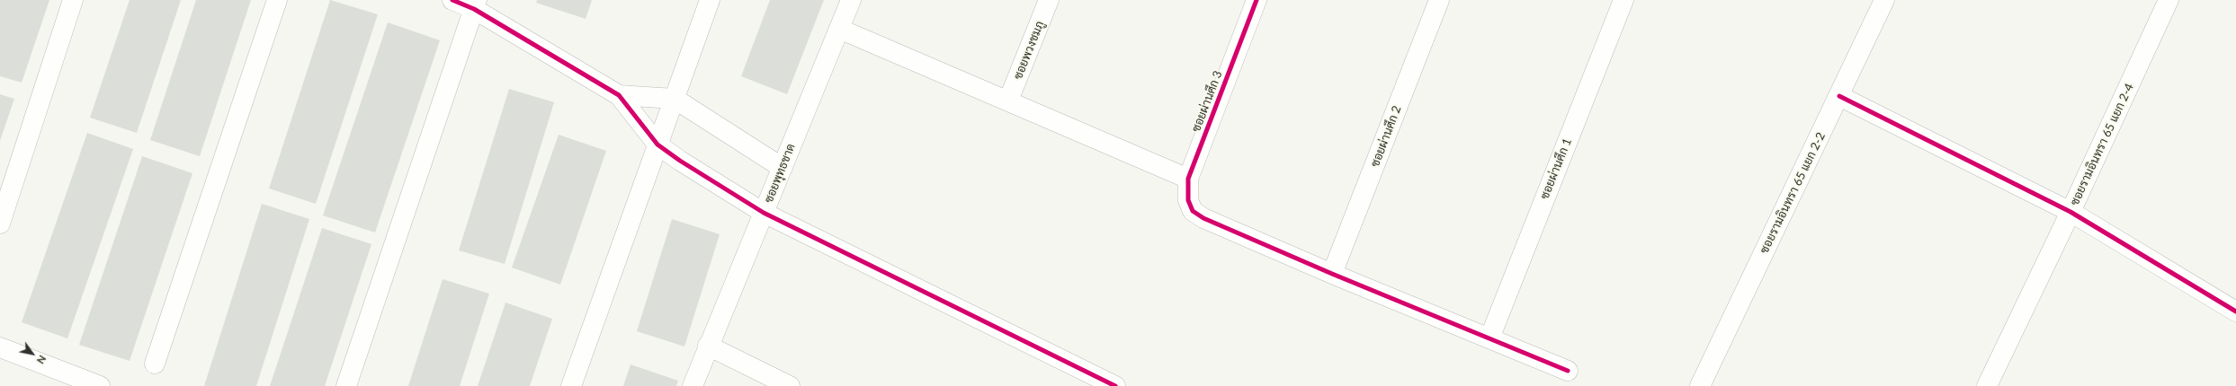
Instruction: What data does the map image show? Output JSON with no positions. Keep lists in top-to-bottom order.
{
  "streets": {
    "street": [
      "ซอยพวงชมภู",
      "ซอยผ่านศึก 3",
      "ซอยผ่านศึก 2",
      "ซอยรามอินทรา 65 แยก 2-4",
      "ซอยผ่านศึก 1",
      "ซอยพุทธชาด",
      "ซอยรามอินทรา 65 แยก 2-2"
    ]
  },
  "crossings": [
    ["ซอยผ่านศึก 3", "ซอยผ่านศึก 2"]
  ],
  "north": "bottom right"
}
